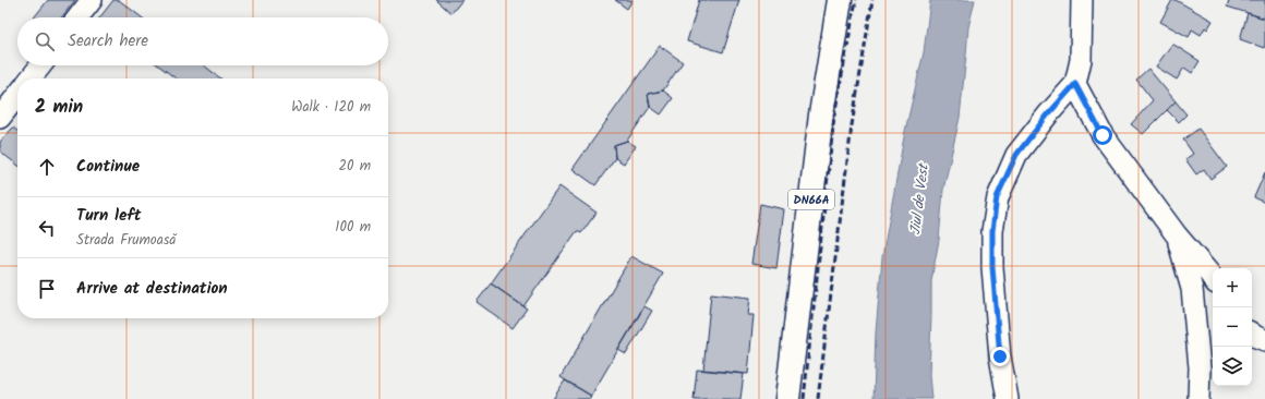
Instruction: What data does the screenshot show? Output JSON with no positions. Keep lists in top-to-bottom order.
{
  "streets": {
    "main road": ["DN66A"]
  },
  "water": ["Jiul de Vest"],
  "page": {
    "search": "Search here",
    "heading": ["2 min", "Walk · 120 m"],
    "list": [
      ["Continue", "20 m"],
      ["Turn left", "Strada Frumoasă", "100 m"],
      "Arrive at destination"
    ],
    "map_buttons": ["+", "−"]
  }
}
